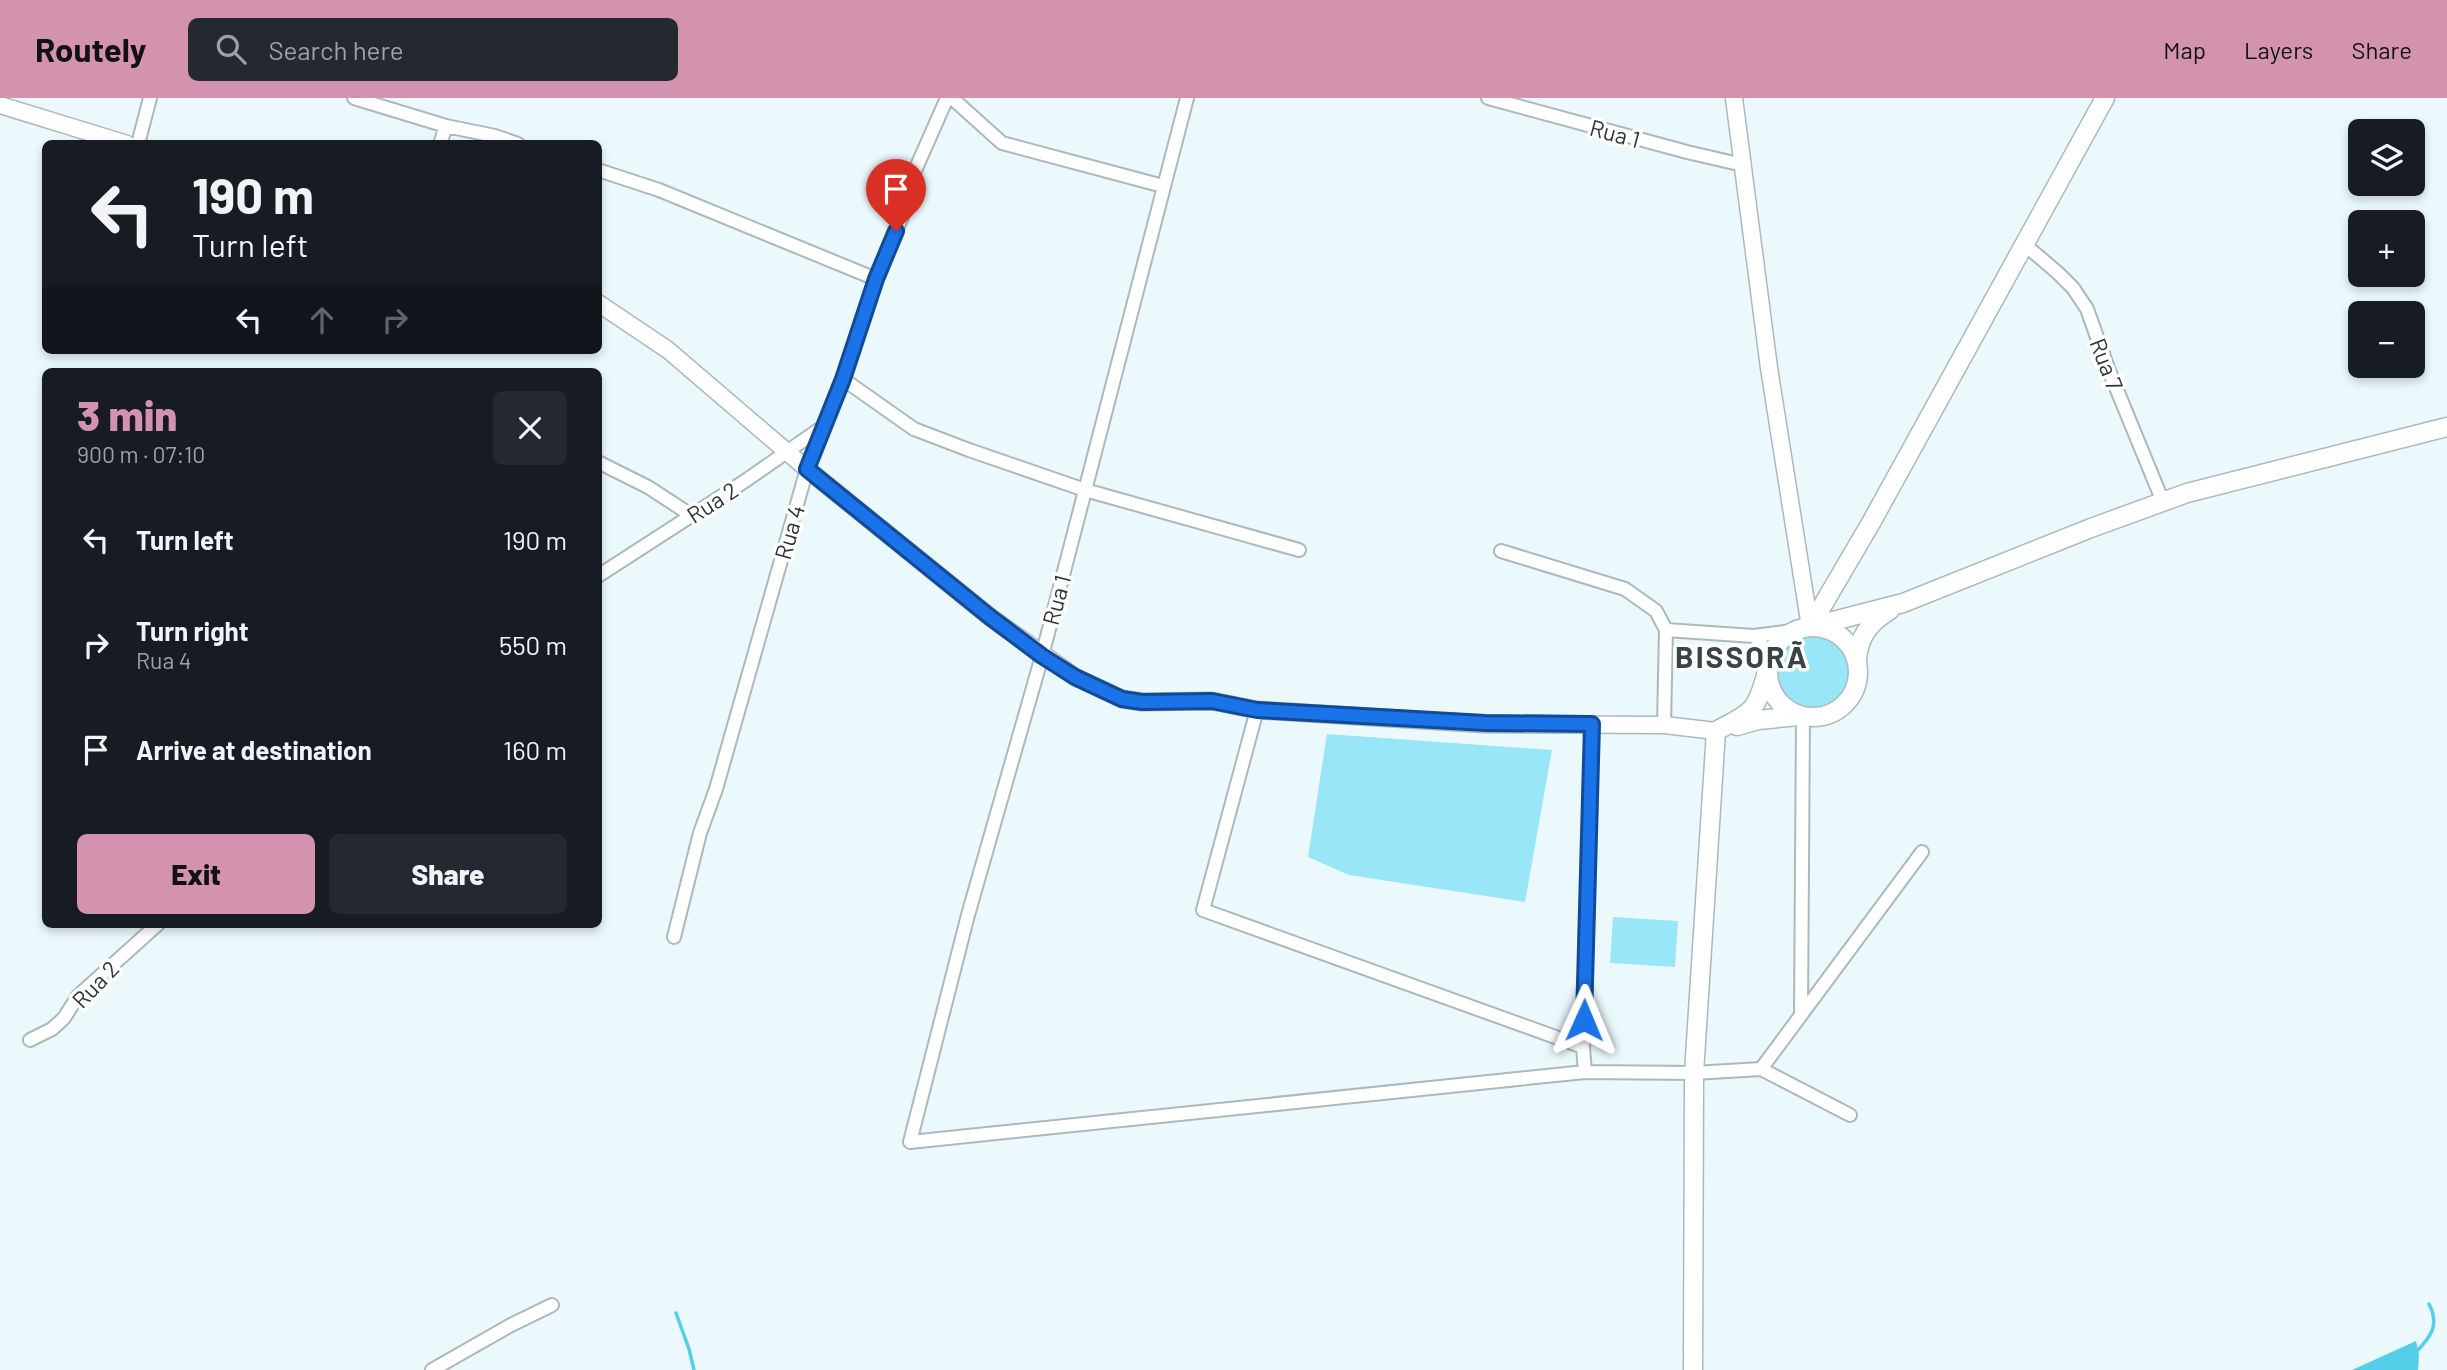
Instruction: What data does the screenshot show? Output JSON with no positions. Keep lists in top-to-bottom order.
{
  "streets": {
    "street": [
      "Rua 1",
      "Rua 7",
      "Rua 2",
      "Rua 4"
    ]
  },
  "crossings": [
    ["Rua 2", "Rua 4"]
  ],
  "districts": ["BISSORÃ"],
  "page": {
    "header": "Routely",
    "search": "Search here",
    "nav": ["Map", "Layers", "Share"],
    "map_buttons": ["+", "−"],
    "turn": ["190 m", "Turn left"],
    "heading": ["3 min", "900 m · 07:10"],
    "list": [
      {
        "name": "Turn left",
        "value": "190 m"
      },
      {
        "name": "Turn right",
        "note": "Rua 4",
        "value": "550 m"
      },
      {
        "name": "Arrive at destination",
        "value": "160 m"
      }
    ],
    "buttons": ["Exit", "Share"]
  }
}
